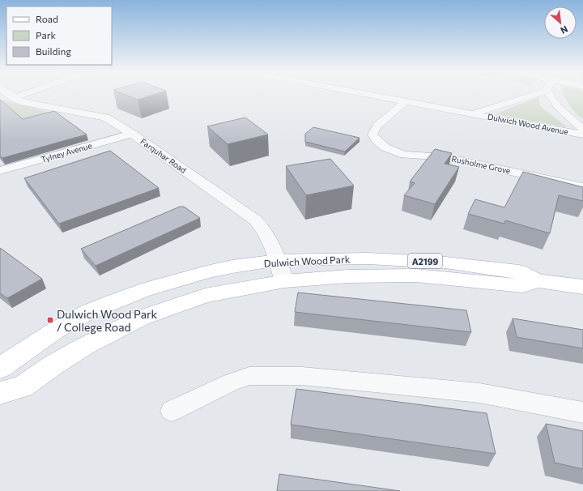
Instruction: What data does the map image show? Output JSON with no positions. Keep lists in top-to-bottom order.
{
  "streets": {
    "main road": ["Dulwich Wood Park", "A2199"],
    "street": [
      "Dulwich Wood Avenue",
      "Tylney Avenue",
      "Farquhar Road",
      "Rusholme Grove"
    ]
  },
  "crossings": [
    ["Dulwich Wood Avenue", "Rusholme Grove"],
    ["Tylney Avenue", "Farquhar Road"],
    ["Farquhar Road", "Dulwich Wood Park"]
  ],
  "places": {
    "transit": ["Dulwich Wood Park / College Road"]
  },
  "legend": ["Road", "Park", "Building"],
  "north": "bottom right"
}
